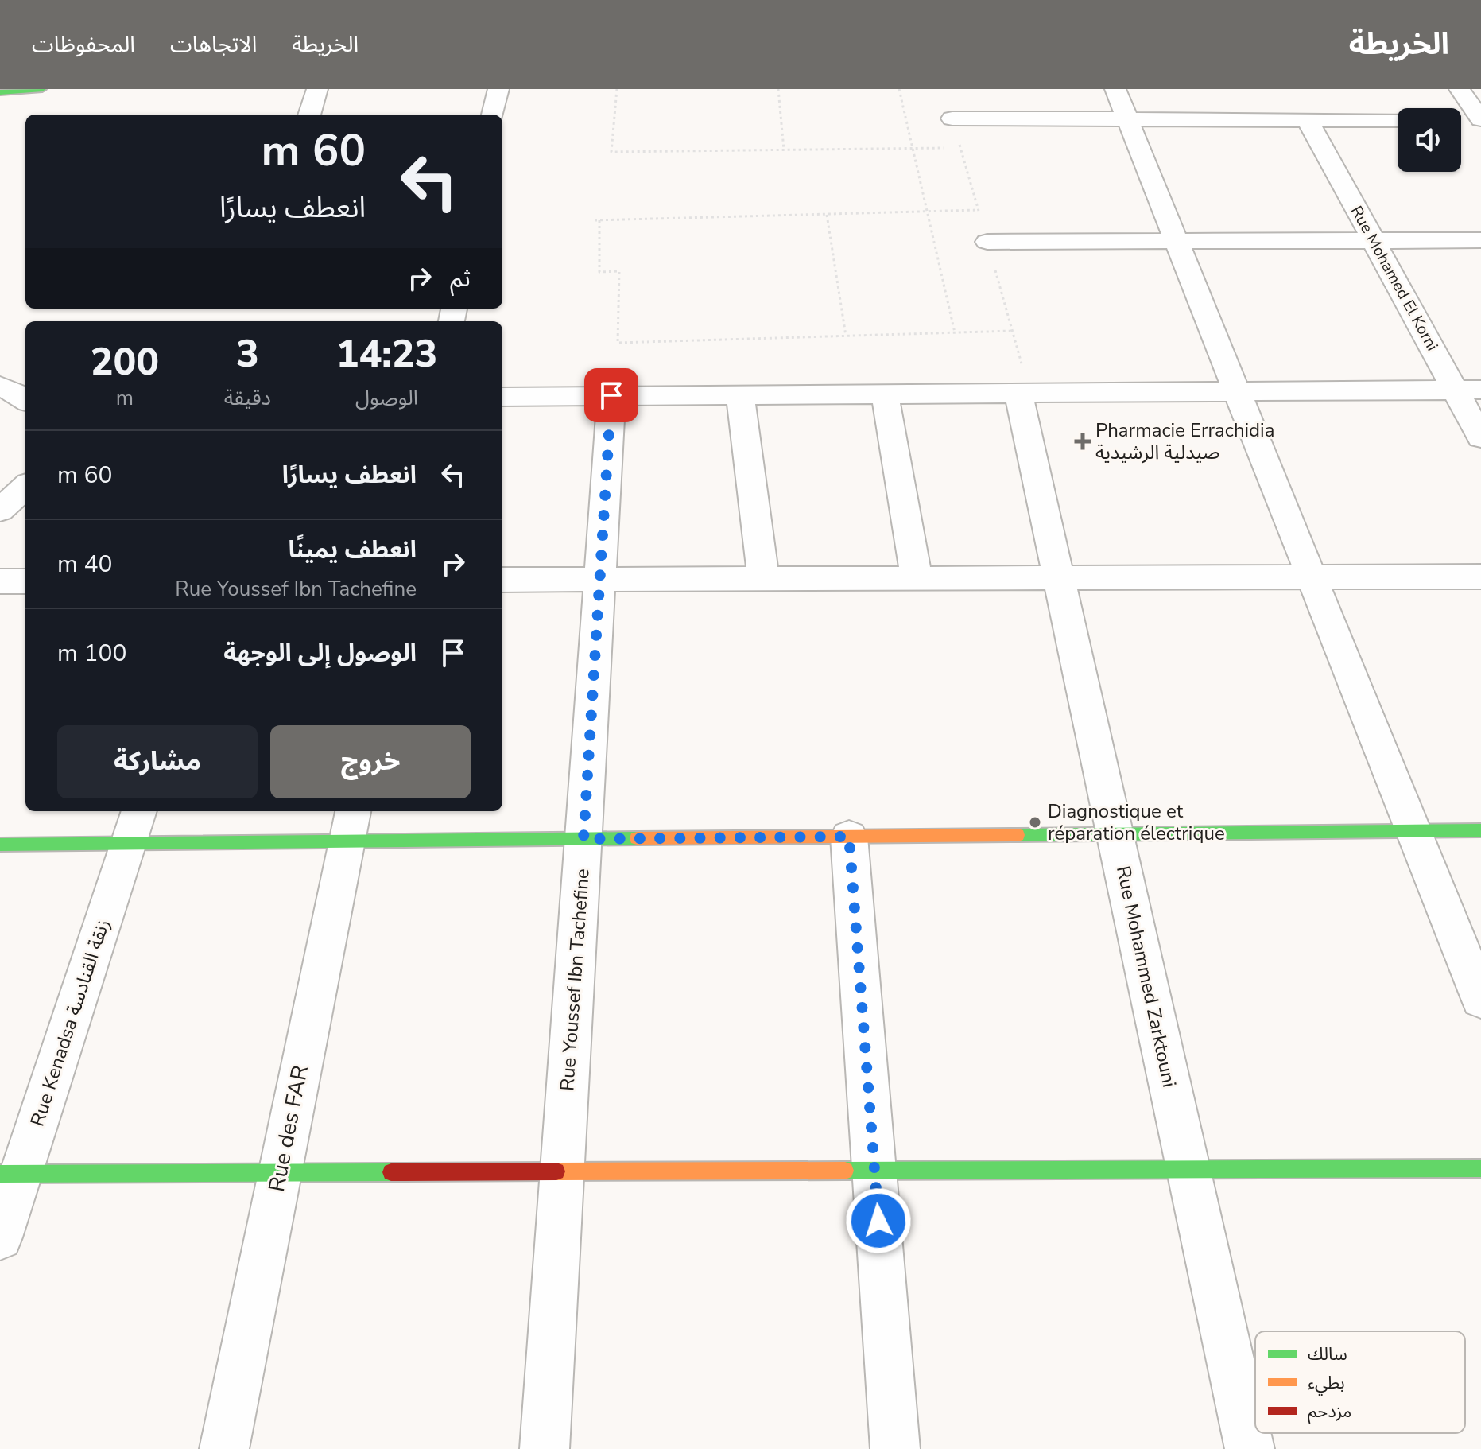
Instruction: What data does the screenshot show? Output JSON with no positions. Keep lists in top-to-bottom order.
{
  "streets": {
    "street": [
      "Rue Mohamed El Korni",
      "Rue Mohammed Zarktouni",
      "Rue Youssef Ibn Tachefine",
      "Rue Kenadsa زنقة القنادسة",
      "Rue des FAR"
    ]
  },
  "places": {
    "health": ["Pharmacie Errachidia صيدلية الرشيدية"],
    "other": ["Diagnostique et réparation électrique"]
  },
  "legend": ["سالك", "بطيء", "مزدحم"],
  "page": {
    "header": "الخريطة",
    "nav": ["الخريطة", "الاتجاهات", "المحفوظات"],
    "turn": ["60 m", "انعطف يسارًا"],
    "then": "ثم",
    "eta": [
      "14:23",
      "الوصول",
      "3",
      "دقيقة",
      "200",
      "m"
    ],
    "list": [
      {
        "name": "انعطف يسارًا",
        "value": "60 m"
      },
      {
        "name": "انعطف يمينًا",
        "note": "Rue Youssef Ibn Tachefine",
        "value": "40 m"
      },
      {
        "name": "الوصول إلى الوجهة",
        "value": "100 m"
      }
    ],
    "buttons": ["خروج", "مشاركة"]
  }
}
